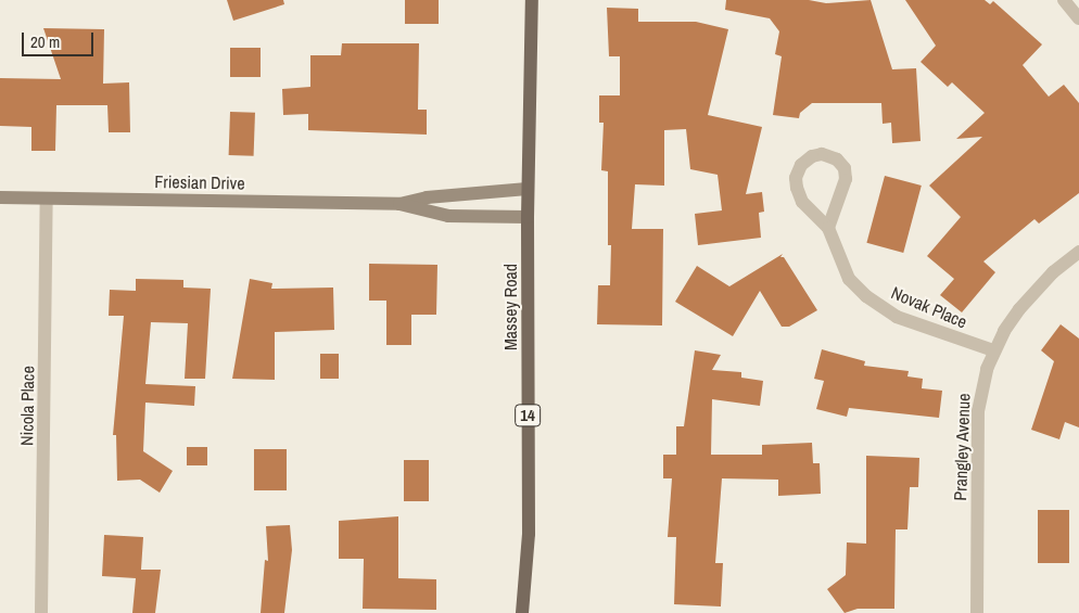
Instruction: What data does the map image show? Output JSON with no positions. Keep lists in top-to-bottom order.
{
  "streets": {
    "main road": ["Massey Road", "14"],
    "street": [
      "Friesian Drive",
      "Novak Place",
      "Nicola Place",
      "Prangley Avenue"
    ]
  },
  "crossings": [
    ["Friesian Drive", "Massey Road"],
    ["Friesian Drive", "Nicola Place"],
    ["Novak Place", "Prangley Avenue"]
  ],
  "scale_bar": "20 m"
}
